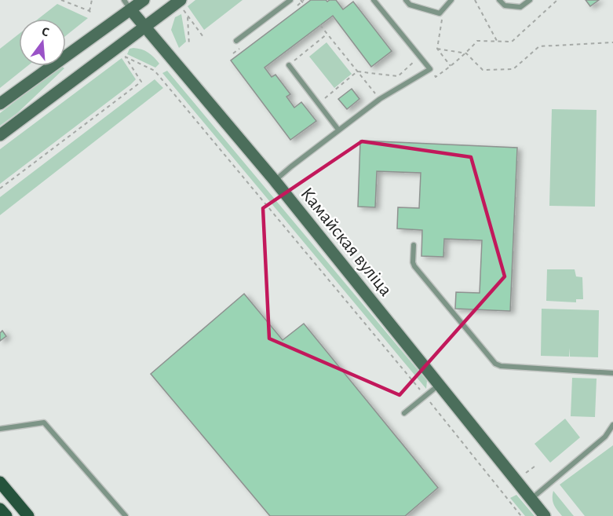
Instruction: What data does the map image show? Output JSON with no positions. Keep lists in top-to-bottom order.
{
  "streets": {
    "street": ["Камайская вуліца"]
  },
  "north": "top"
}
